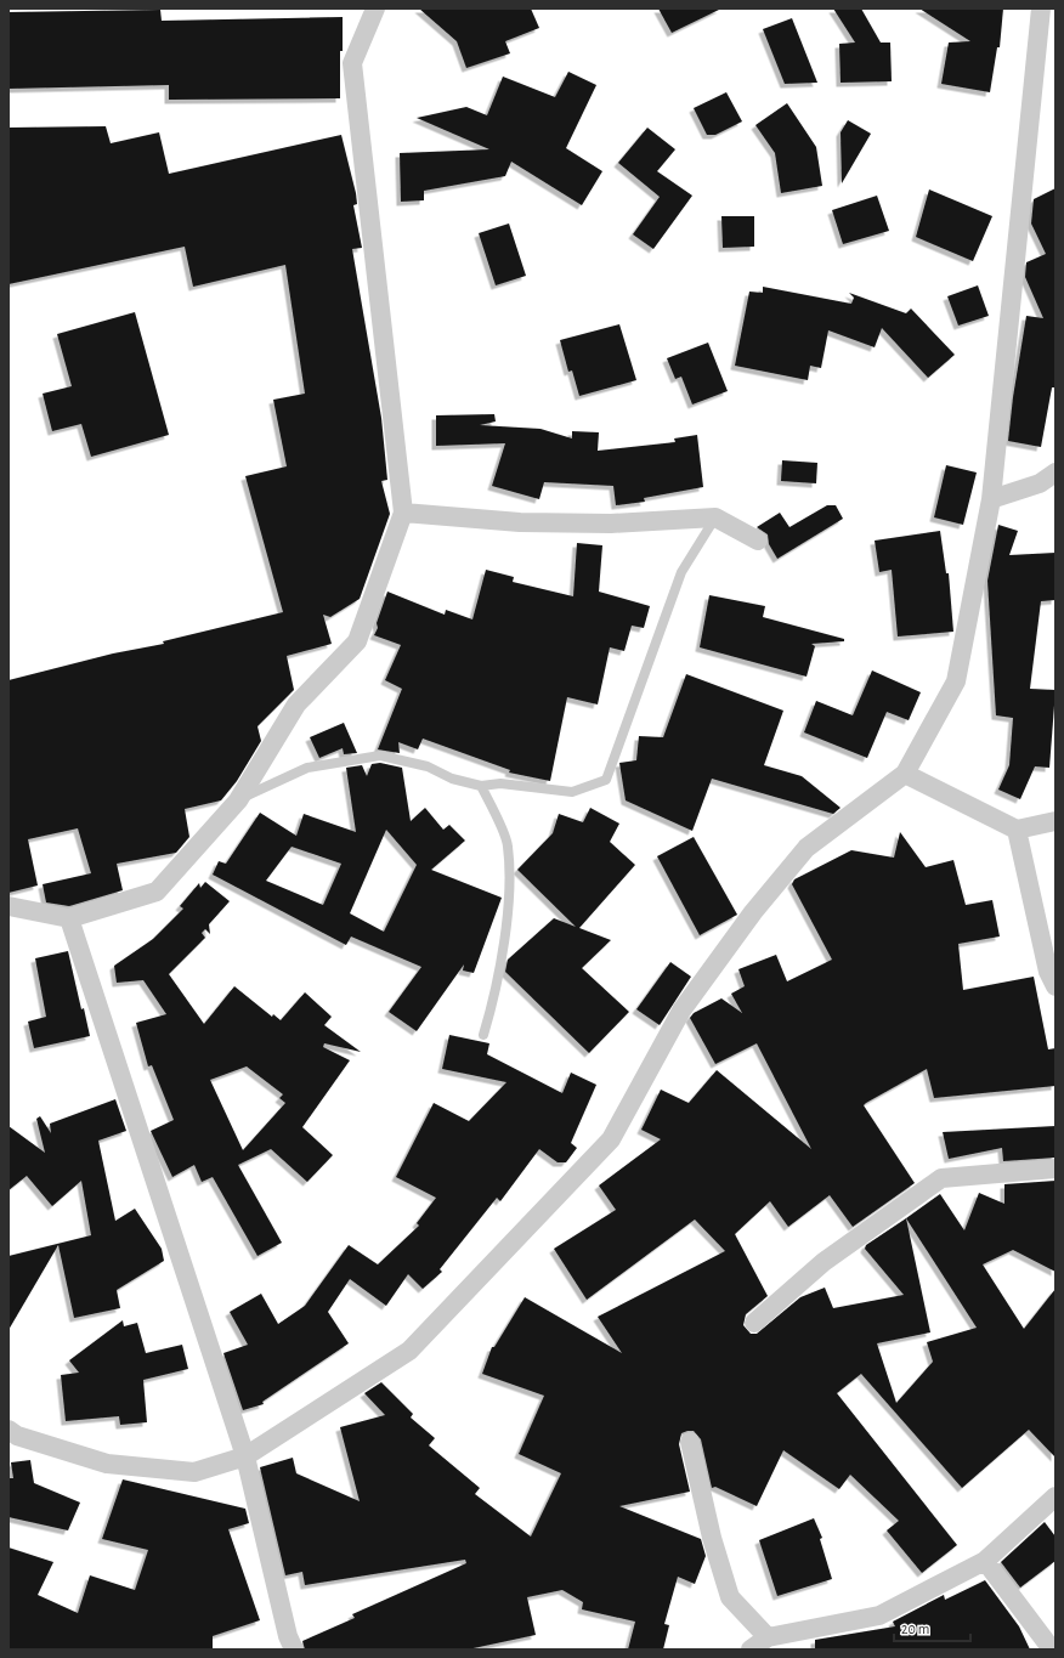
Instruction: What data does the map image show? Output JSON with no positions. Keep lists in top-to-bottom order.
{
  "scale_bar": "20 m"
}
